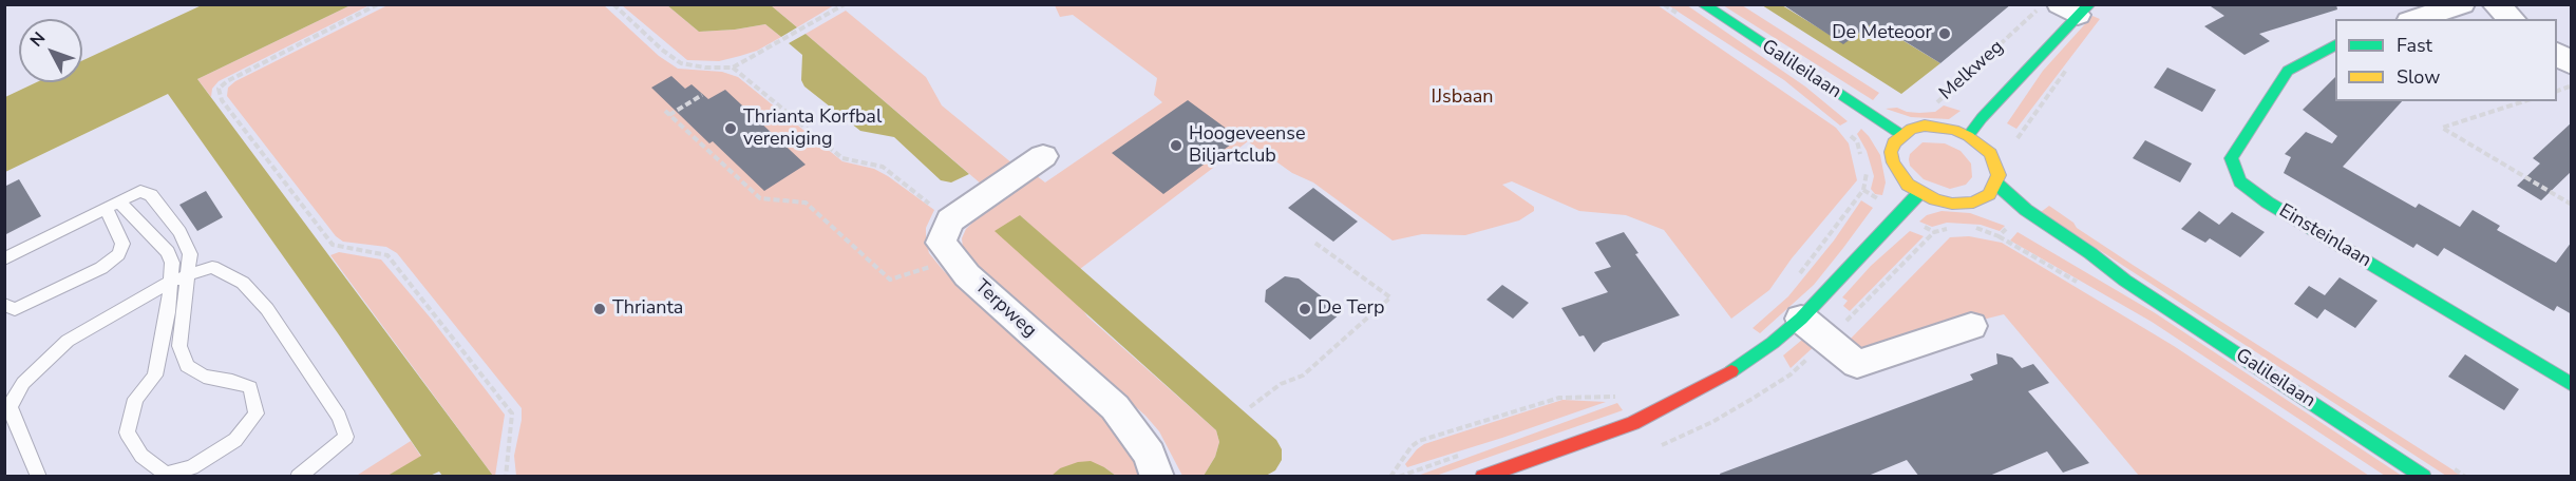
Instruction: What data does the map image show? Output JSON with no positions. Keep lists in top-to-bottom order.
{
  "streets": {
    "street": [
      "Galileilaan",
      "Melkweg",
      "Einsteinlaan",
      "Terpweg"
    ]
  },
  "crossings": [
    ["Galileilaan", "Melkweg"]
  ],
  "parks": ["IJsbaan"],
  "places": [
    "De Meteoor",
    "Thrianta Korfbal vereniging",
    "Hoogeveense Biljartclub",
    "Thrianta",
    "De Terp"
  ],
  "legend": ["Fast", "Slow"],
  "north": "top left"
}
